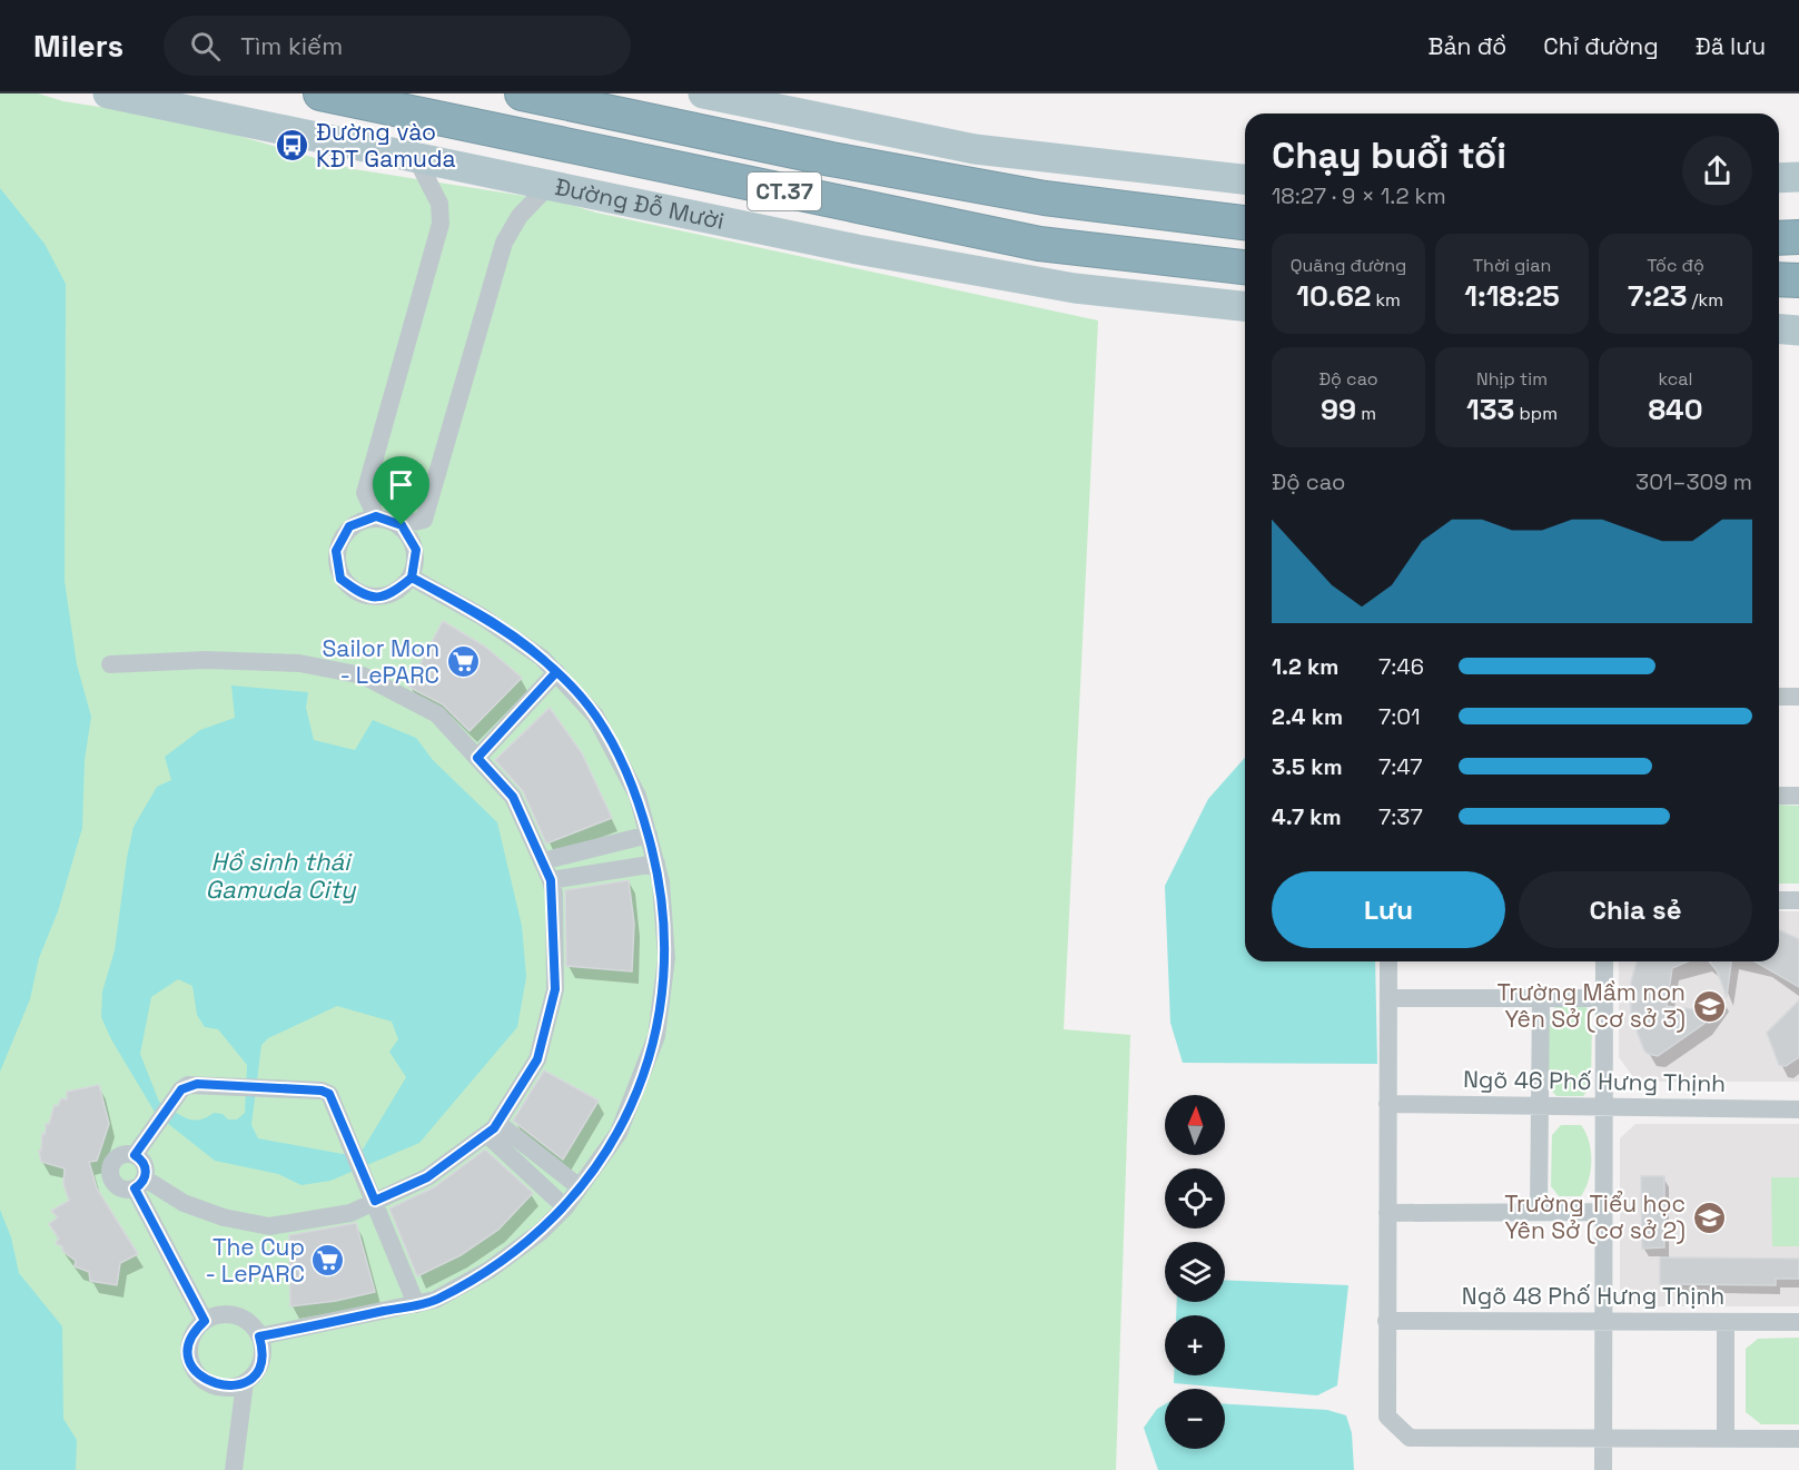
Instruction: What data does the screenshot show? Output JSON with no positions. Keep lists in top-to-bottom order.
{
  "streets": {
    "highway": ["CT.37"],
    "main road": ["Đường Đỗ Mười"],
    "street": ["Ngõ 46 Phố Hưng Thịnh", "Ngõ 48 Phố Hưng Thịnh"]
  },
  "water": ["Hồ sinh thái Gamuda City"],
  "places": {
    "bus stop": ["Đường vào KĐT Gamuda"],
    "supermarket": ["Sailor Mon - LePARC", "The Cup - LePARC"],
    "school or university": ["Trường Mầm non Yên Sở (cơ sở 3)", "Trường Tiểu học Yên Sở (cơ sở 2)"]
  },
  "north": "top",
  "page": {
    "header": "Milers",
    "search": "Tìm kiếm",
    "nav": ["Bản đồ", "Chỉ đường", "Đã lưu"],
    "heading": ["Chạy buổi tối", "18:27 · 9 × 1.2 km"],
    "stats": [
      ["Quãng đường", "10.62 km"],
      ["Thời gian", "1:18:25"],
      ["Tốc độ", "7:23 /km"],
      ["Độ cao", "99 m"],
      ["Nhịp tim", "133 bpm"],
      ["kcal", "840"]
    ],
    "chart": ["Độ cao", "301–309 m"],
    "list": [
      {
        "name": "1.2 km",
        "note": "7:46"
      },
      {
        "name": "2.4 km",
        "note": "7:01"
      },
      {
        "name": "3.5 km",
        "note": "7:47"
      },
      {
        "name": "4.7 km",
        "note": "7:37"
      }
    ],
    "buttons": ["Lưu", "Chia sẻ"],
    "map_buttons": ["+", "−"]
  }
}
